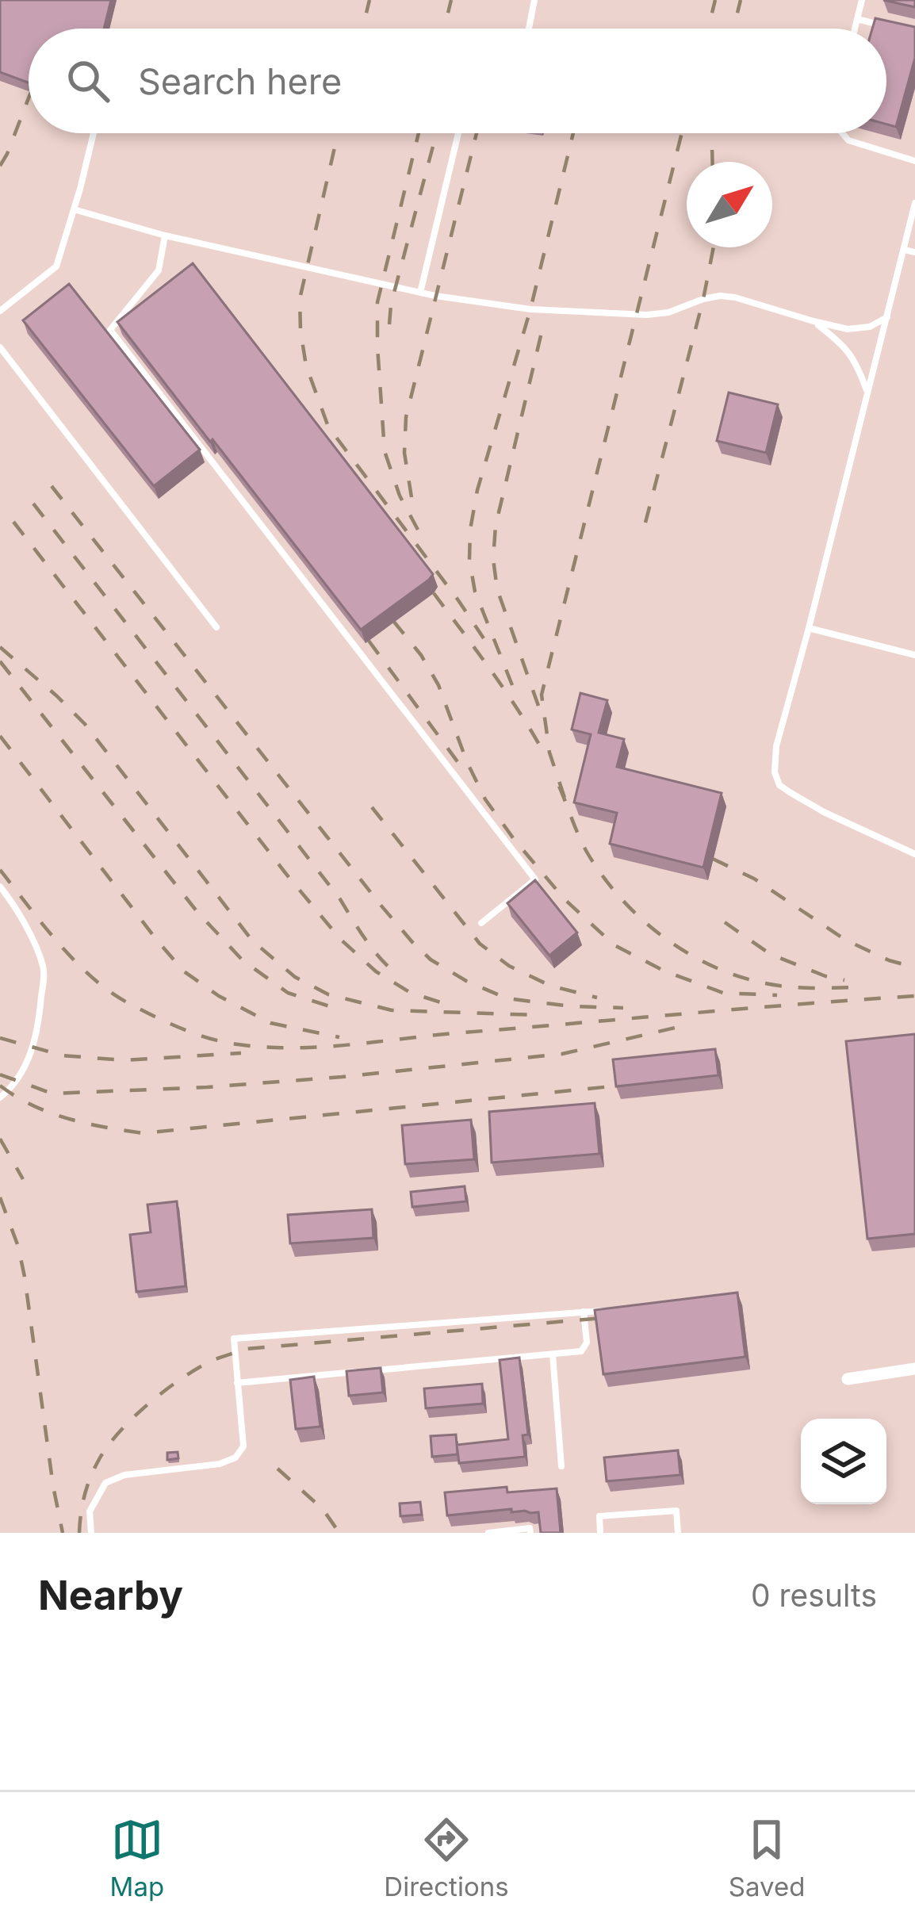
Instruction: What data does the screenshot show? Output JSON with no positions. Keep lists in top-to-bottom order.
{
  "north": "top right",
  "page": {
    "search": "Search here",
    "heading": ["Nearby", "0 results"],
    "nav": ["Map", "Directions", "Saved"]
  }
}
